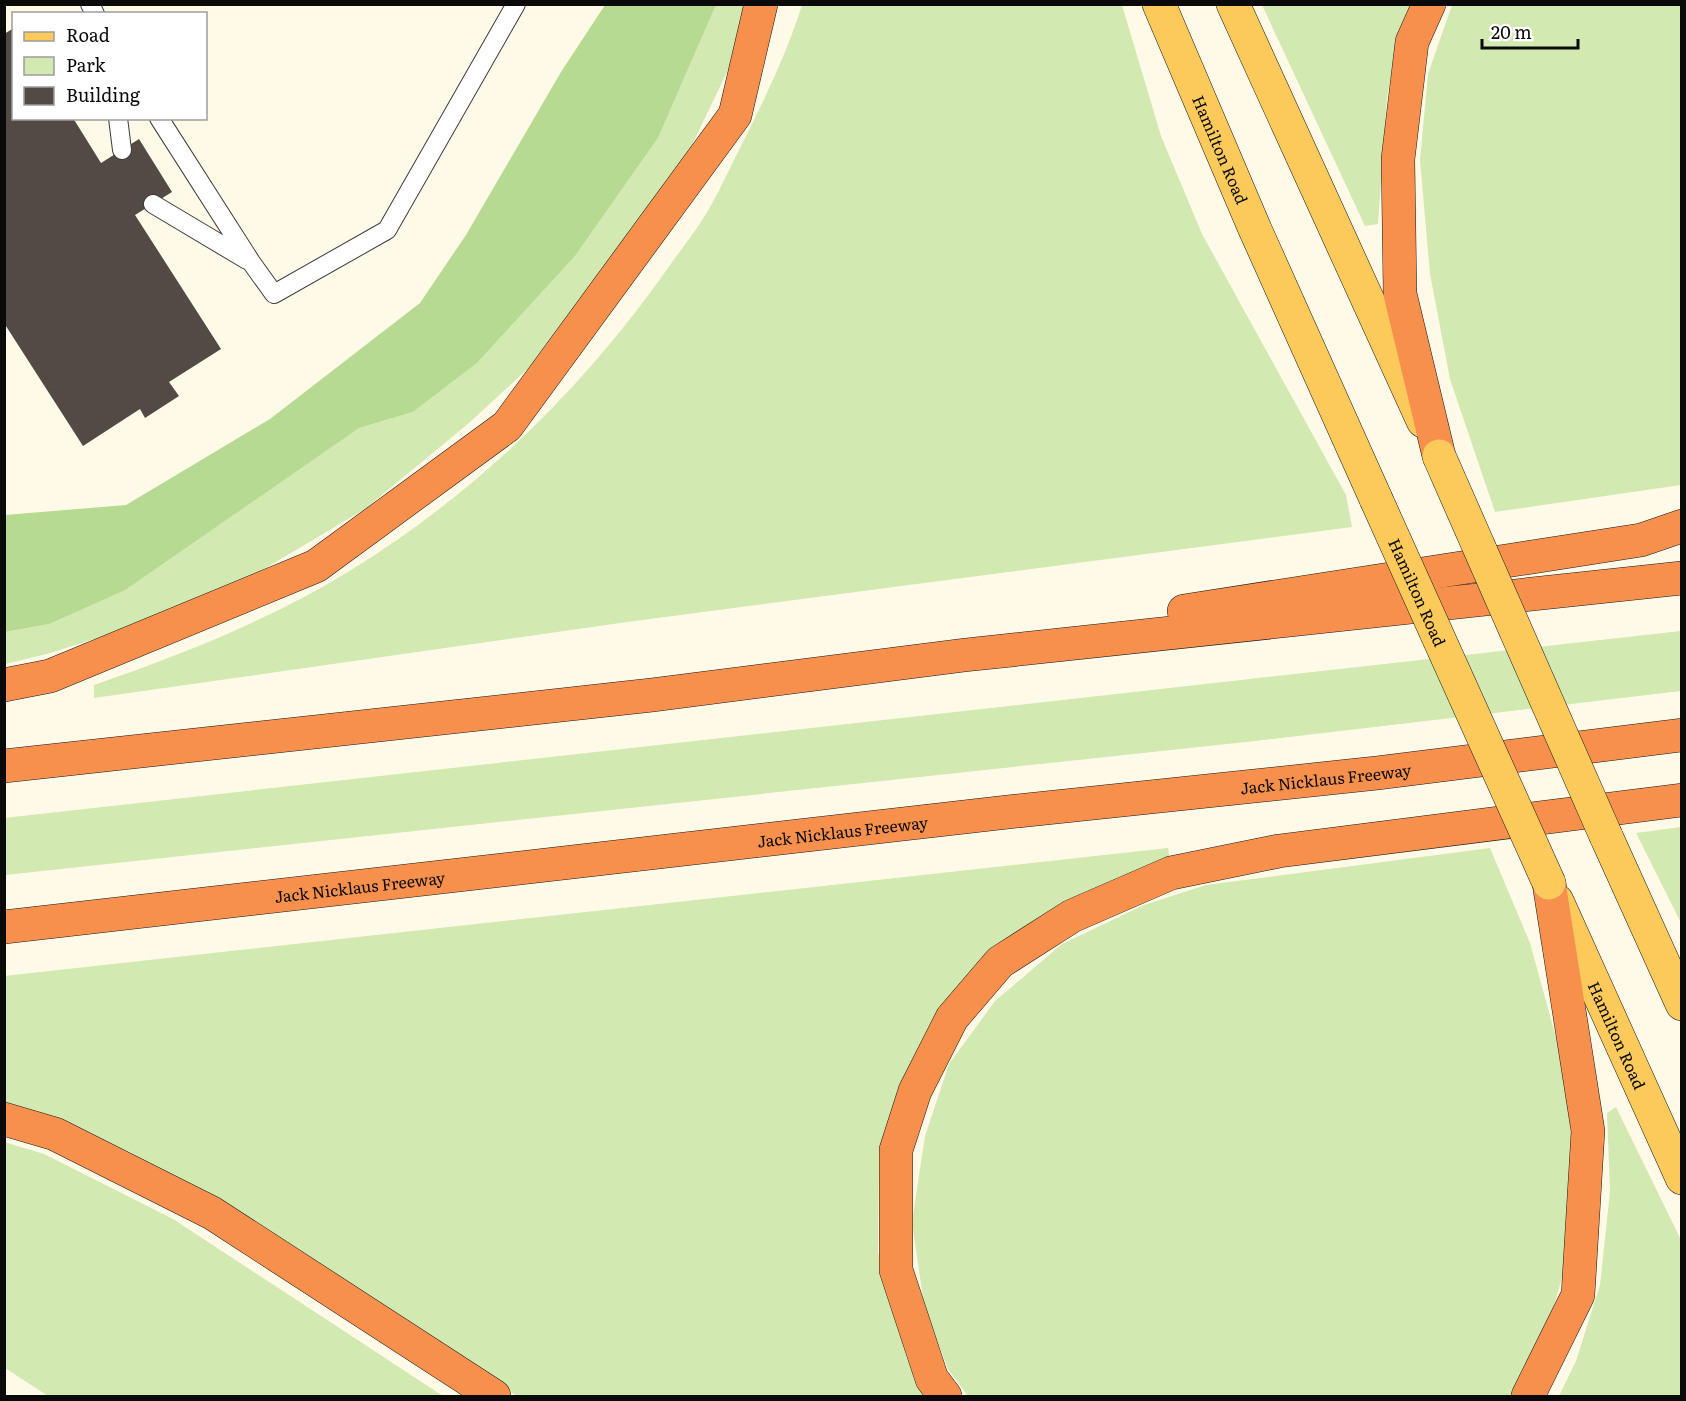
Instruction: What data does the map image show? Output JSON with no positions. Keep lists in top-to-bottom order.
{
  "streets": {
    "highway": ["Jack Nicklaus Freeway"],
    "main road": ["Hamilton Road"]
  },
  "legend": ["Road", "Park", "Building"],
  "scale_bar": "20 m"
}
